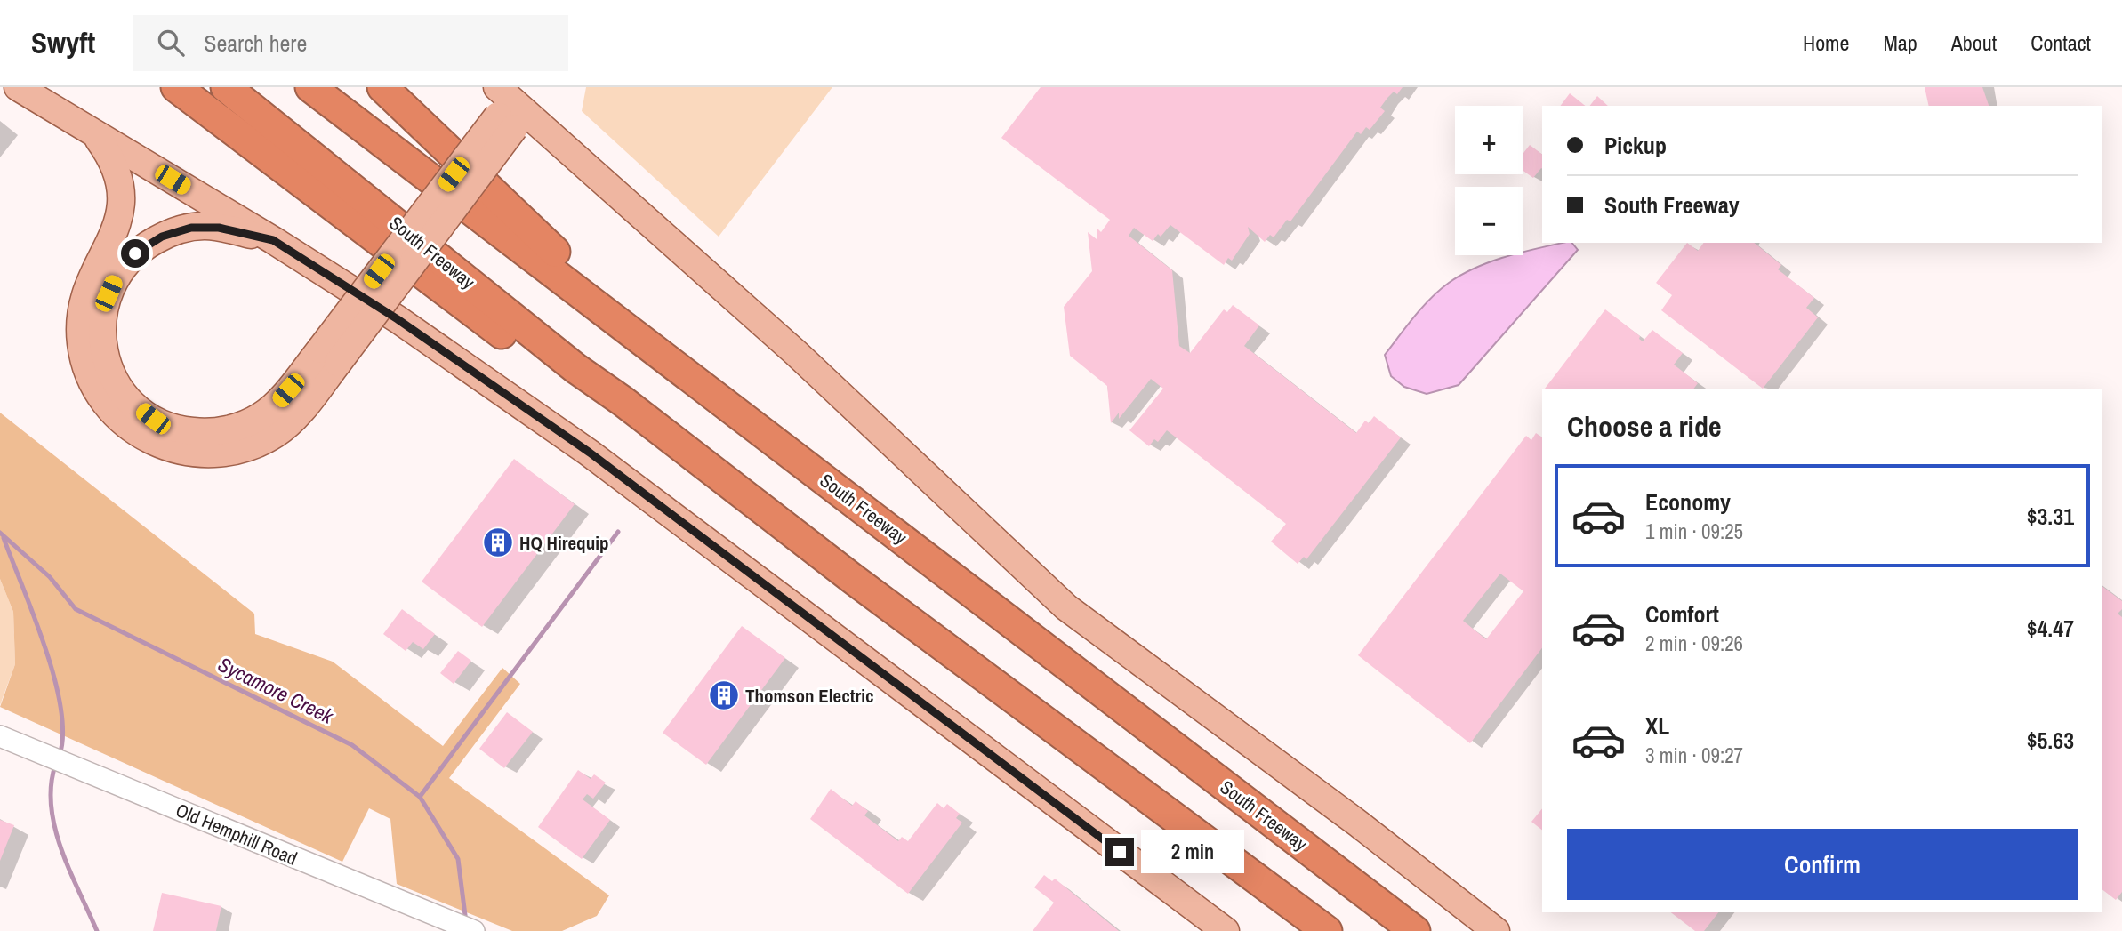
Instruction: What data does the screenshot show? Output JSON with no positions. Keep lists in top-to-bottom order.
{
  "streets": {
    "highway": ["South Freeway"],
    "street": ["Old Hemphill Road"]
  },
  "water": ["Sycamore Creek"],
  "places": {
    "building": ["HQ Hirequip", "Thomson Electric"]
  },
  "page": {
    "header": "Swyft",
    "search": "Search here",
    "nav": [
      "Home",
      "Map",
      "About",
      "Contact"
    ],
    "map_buttons": ["+", "−"],
    "banner": ["Pickup", "South Freeway"],
    "heading": "Choose a ride",
    "list": [
      {
        "name": "Economy",
        "note": "1 min · 09:25",
        "value": "$3.31"
      },
      {
        "name": "Comfort",
        "note": "2 min · 09:26",
        "value": "$4.47"
      },
      {
        "name": "XL",
        "note": "3 min · 09:27",
        "value": "$5.63"
      }
    ],
    "buttons": "Confirm",
    "bubble": "2 min"
  }
}
